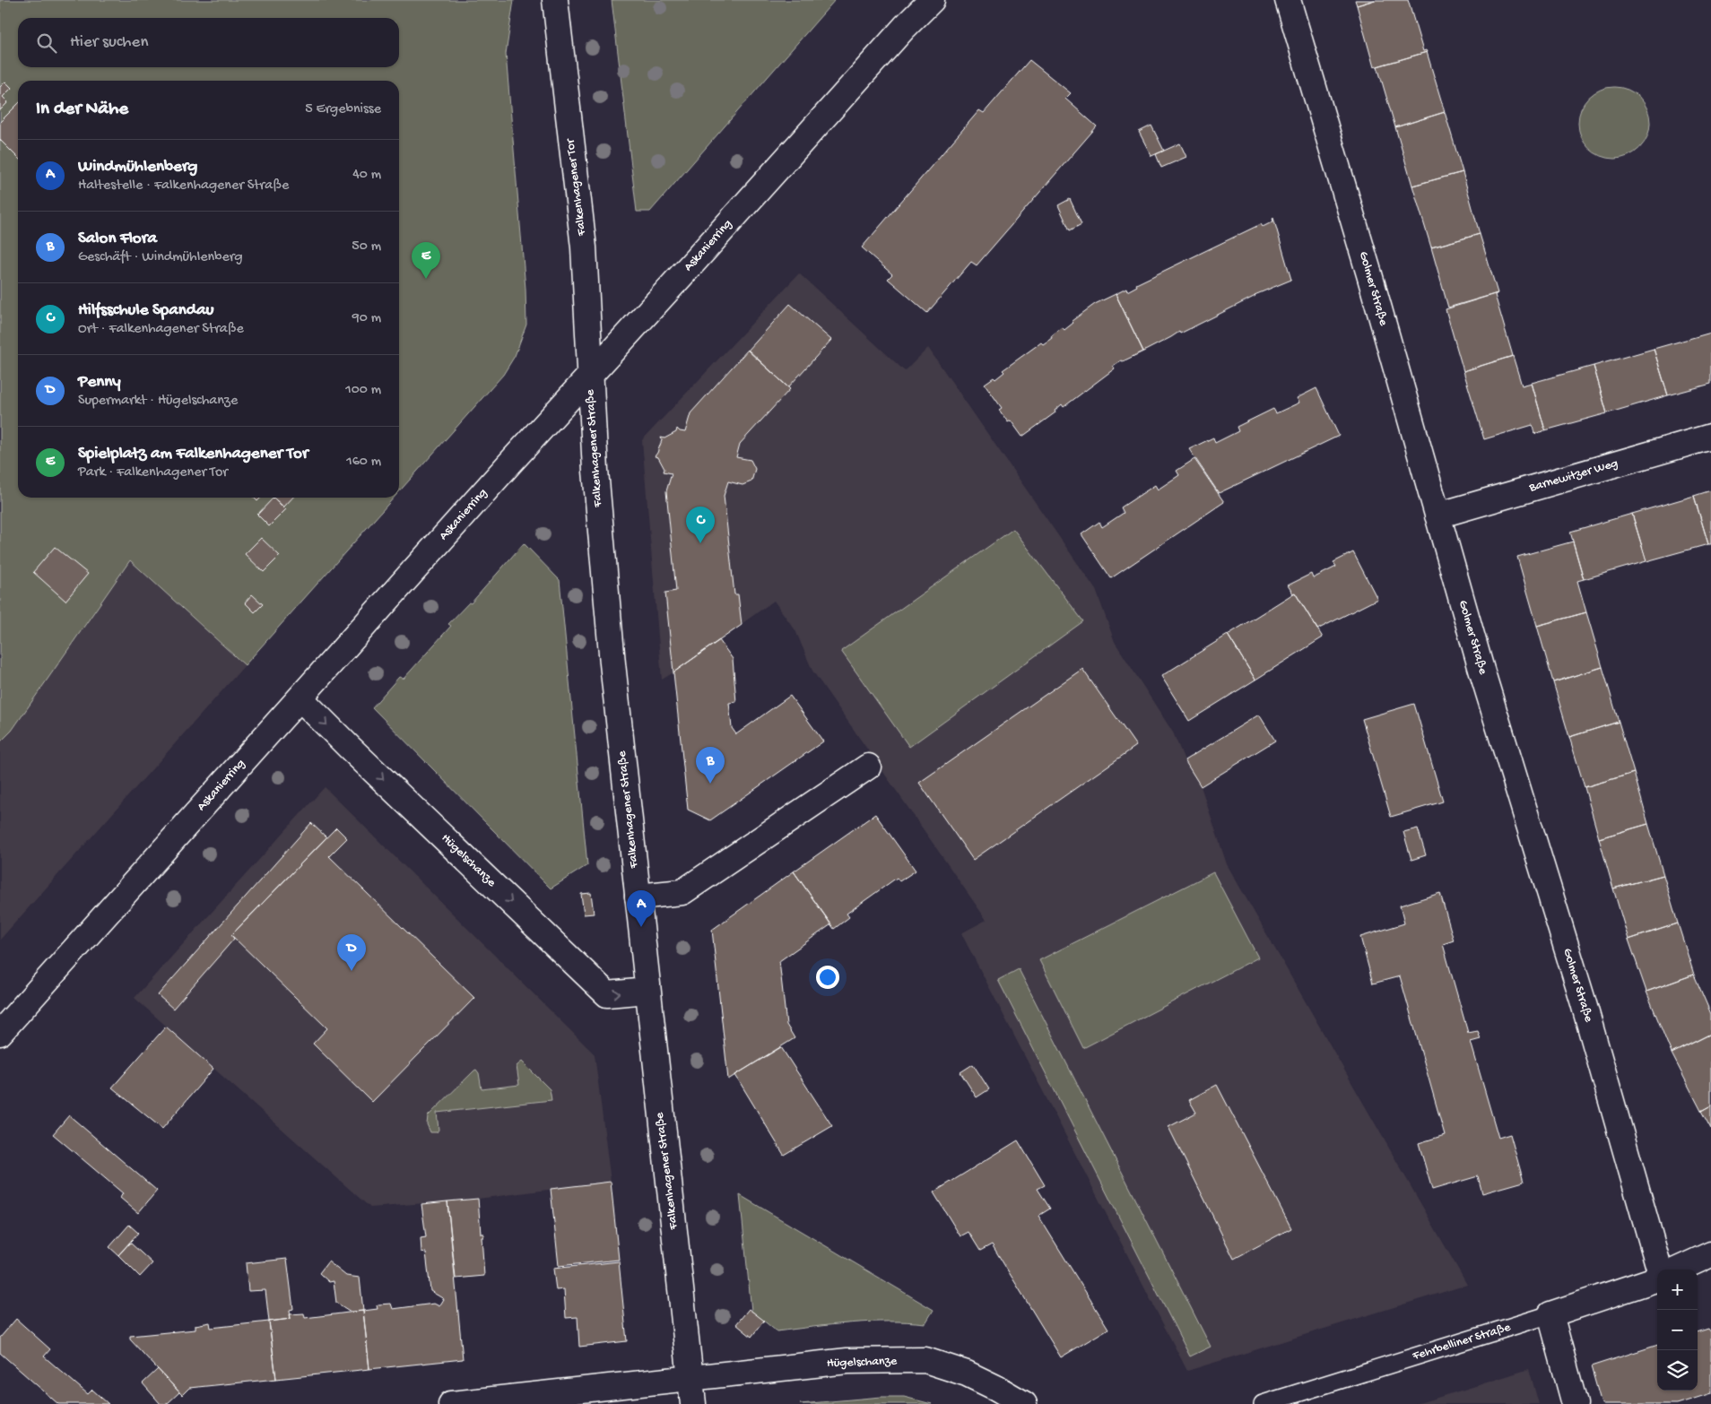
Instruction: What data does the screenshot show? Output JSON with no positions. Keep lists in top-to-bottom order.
{
  "streets": {
    "street": [
      "Falkenhagener Tor",
      "Askanierring",
      "Golmer Straße",
      "Falkenhagener Straße",
      "Barnewitzer Weg",
      "Hügelschanze",
      "Fehrbelliner Straße"
    ]
  },
  "crossings": [
    ["Falkenhagener Tor", "Askanierring"],
    ["Falkenhagener Tor", "Falkenhagener Straße"],
    ["Askanierring", "Falkenhagener Straße"],
    ["Askanierring", "Hügelschanze"],
    ["Golmer Straße", "Barnewitzer Weg"],
    ["Falkenhagener Straße", "Hügelschanze"]
  ],
  "one_way": ["Hügelschanze"],
  "page": {
    "search": "Hier suchen",
    "heading": ["In der Nähe", "5 Ergebnisse"],
    "list": [
      {
        "mark": "A",
        "name": "Windmühlenberg",
        "note": "Haltestelle · Falkenhagener Straße",
        "value": "40 m"
      },
      {
        "mark": "B",
        "name": "Salon Flora",
        "note": "Geschäft · Windmühlenberg",
        "value": "50 m"
      },
      {
        "mark": "C",
        "name": "Hilfsschule Spandau",
        "note": "Ort · Falkenhagener Straße",
        "value": "90 m"
      },
      {
        "mark": "D",
        "name": "Penny",
        "note": "Supermarkt · Hügelschanze",
        "value": "100 m"
      },
      {
        "mark": "E",
        "name": "Spielplatz am Falkenhagener Tor",
        "note": "Park · Falkenhagener Tor",
        "value": "160 m"
      }
    ],
    "pins": [
      "E",
      "C",
      "B",
      "A",
      "D"
    ],
    "map_buttons": ["+", "−"]
  }
}
